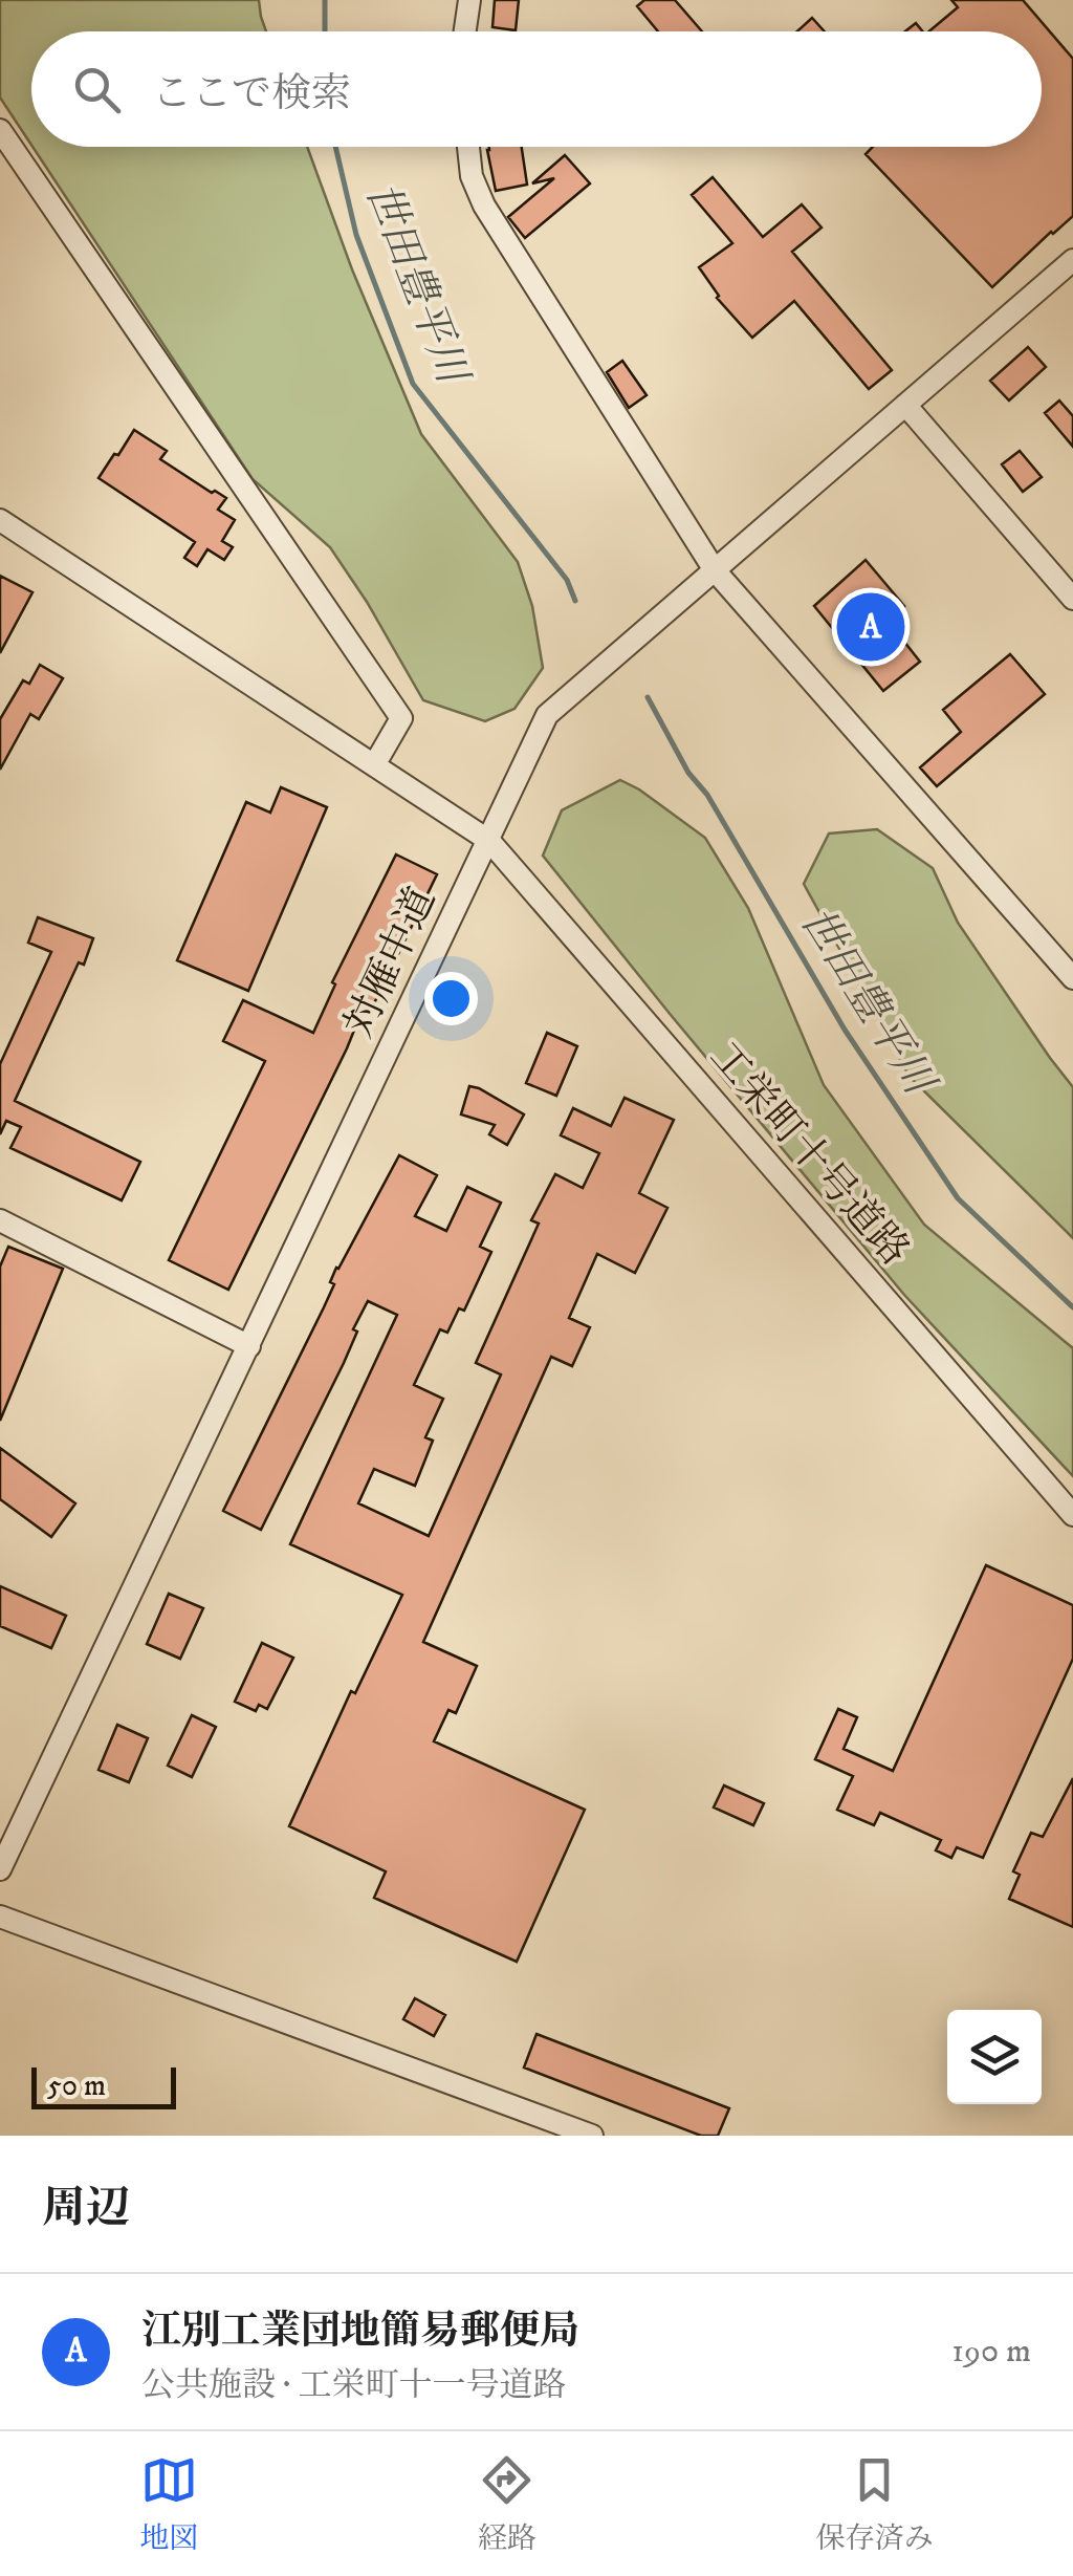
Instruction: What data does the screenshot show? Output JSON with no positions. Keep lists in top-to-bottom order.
{
  "streets": {
    "street": ["対雁中道", "工栄町十号道路"]
  },
  "crossings": [
    ["対雁中道", "工栄町十号道路"]
  ],
  "water": ["世田豊平川"],
  "scale_bar": "50 m",
  "page": {
    "search": "ここで検索",
    "pins": "A",
    "scale": "50 m",
    "heading": "周辺",
    "list": [
      {
        "mark": "A",
        "name": "江別工業団地簡易郵便局",
        "note": "公共施設 · 工栄町十一号道路",
        "value": "190 m"
      }
    ],
    "nav": ["地図", "経路", "保存済み"]
  }
}
